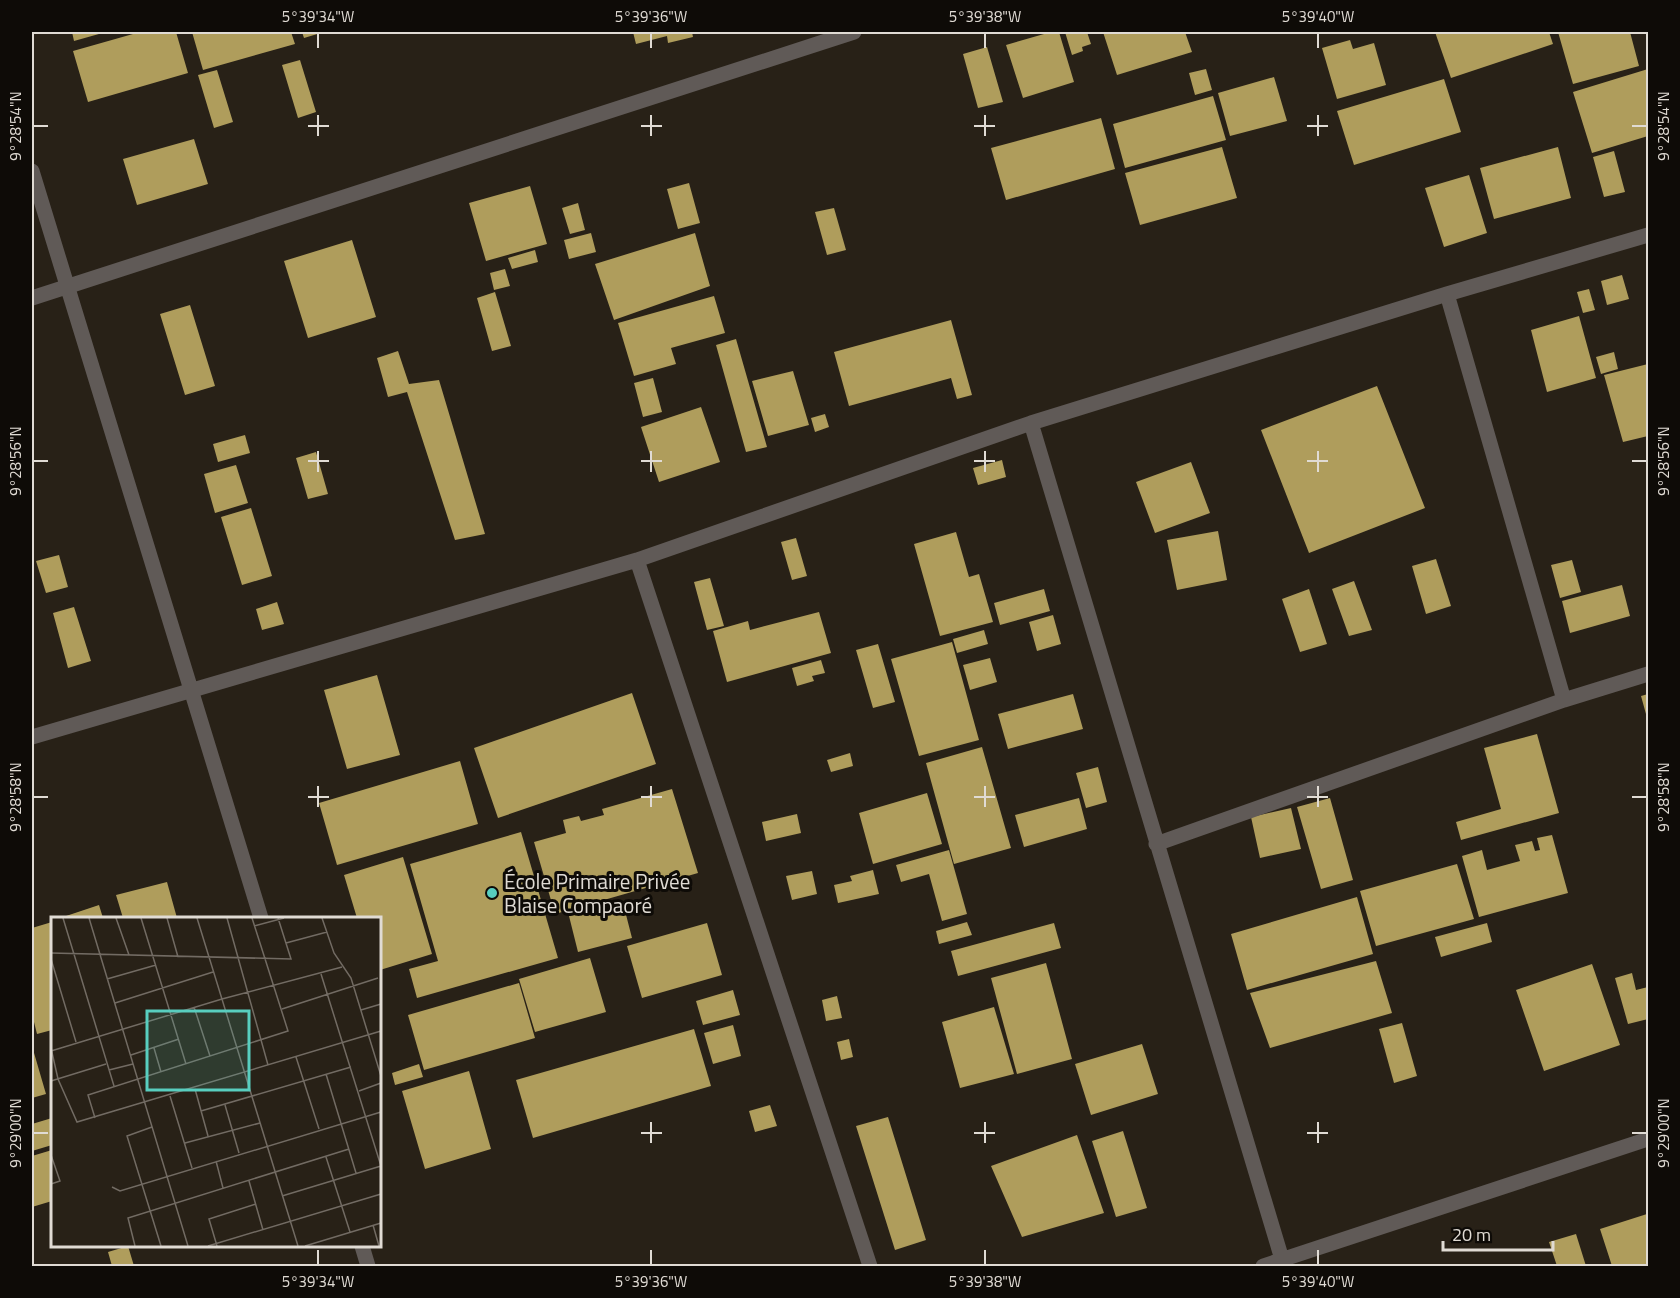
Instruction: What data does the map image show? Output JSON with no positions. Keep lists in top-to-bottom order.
{
  "places": ["École Primaire Privée Blaise Compaoré"],
  "scale_bar": "20 m",
  "coordinates": [
    "5°39'34\"W",
    "5°39'36\"W",
    "5°39'38\"W",
    "5°39'40\"W",
    "9°28'54\"N",
    "9°28'56\"N",
    "9°28'58\"N",
    "9°29'00\"N"
  ]
}
